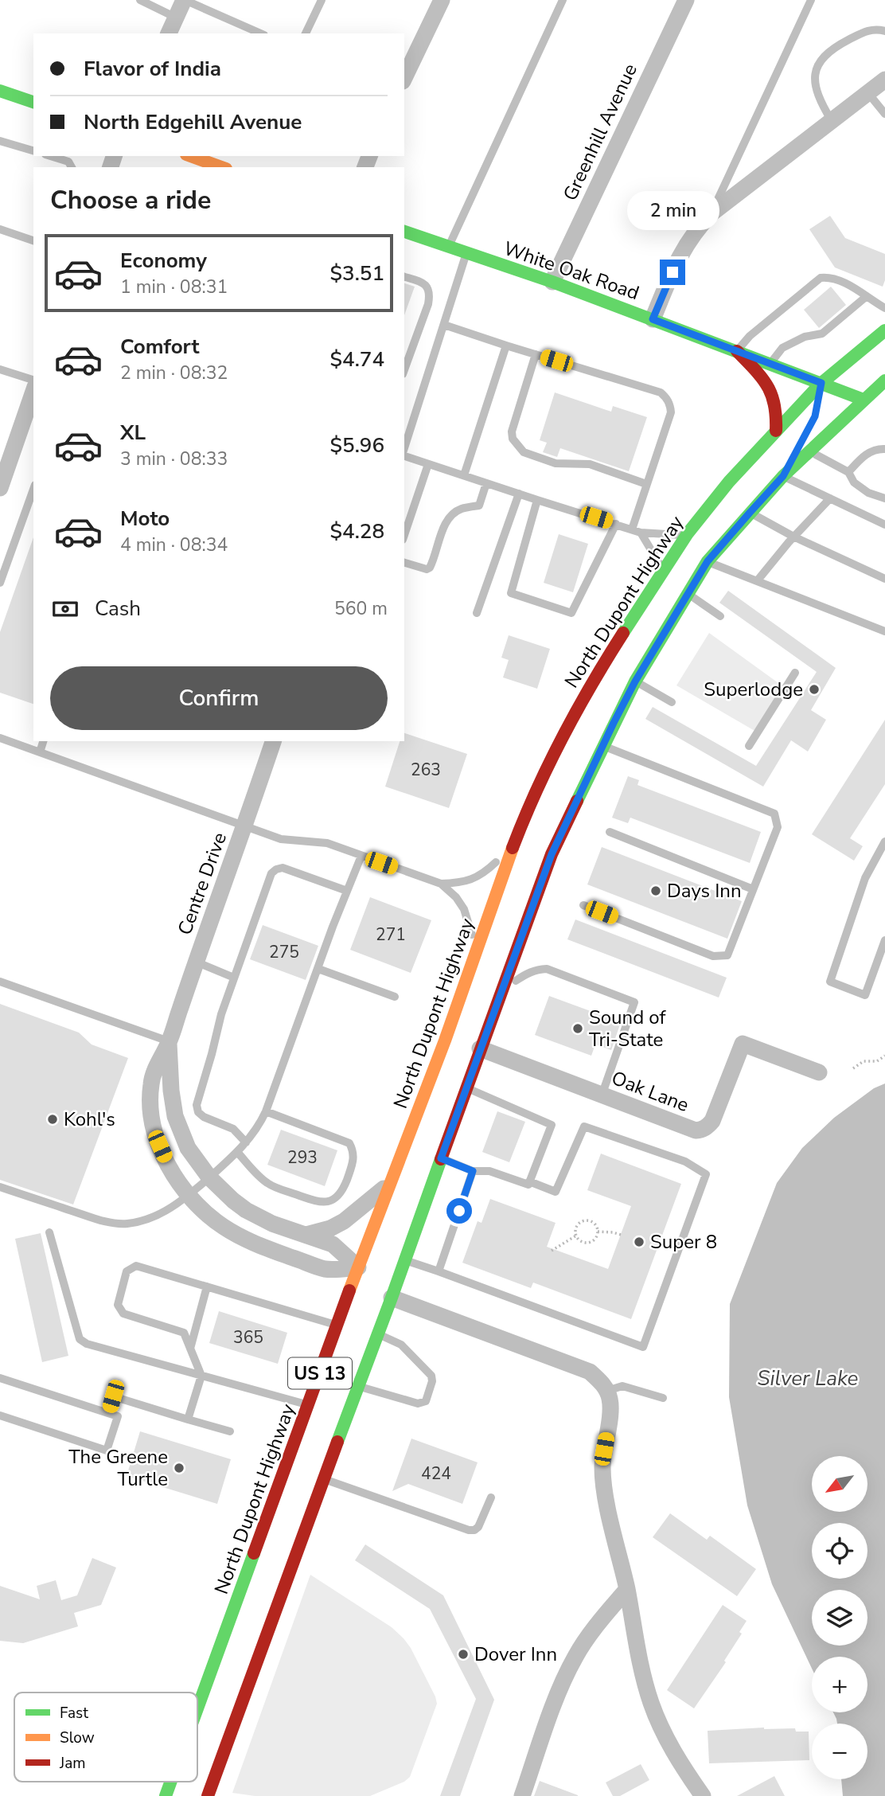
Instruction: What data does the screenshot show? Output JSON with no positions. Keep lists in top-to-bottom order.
{
  "streets": {
    "main road": ["White Oak Road", "North Dupont Highway", "US 13"],
    "street": ["Greenhill Avenue", "Centre Drive", "Oak Lane"]
  },
  "crossings": [
    ["Greenhill Avenue", "White Oak Road"],
    ["White Oak Road", "North Dupont Highway"],
    ["North Dupont Highway", "Centre Drive"],
    ["Oak Lane", "US 13"]
  ],
  "water": ["Silver Lake"],
  "places": [
    "Superlodge",
    "Days Inn",
    "Sound of Tri-State",
    "Kohl's",
    "Super 8",
    "The Greene Turtle",
    "Dover Inn"
  ],
  "house_numbers": [
    "263",
    "271",
    "275",
    "293",
    "365",
    "424"
  ],
  "legend": ["Fast", "Slow", "Jam"],
  "north": "bottom left",
  "page": {
    "banner": ["Flavor of India", "North Edgehill Avenue"],
    "heading": "Choose a ride",
    "bubble": "2 min",
    "list": [
      {
        "name": "Economy",
        "note": "1 min · 08:31",
        "value": "$3.51"
      },
      {
        "name": "Comfort",
        "note": "2 min · 08:32",
        "value": "$4.74"
      },
      {
        "name": "XL",
        "note": "3 min · 08:33",
        "value": "$5.96"
      },
      {
        "name": "Moto",
        "note": "4 min · 08:34",
        "value": "$4.28"
      }
    ],
    "pay": ["Cash", "560 m"],
    "buttons": "Confirm",
    "map_buttons": ["+", "−"]
  }
}
